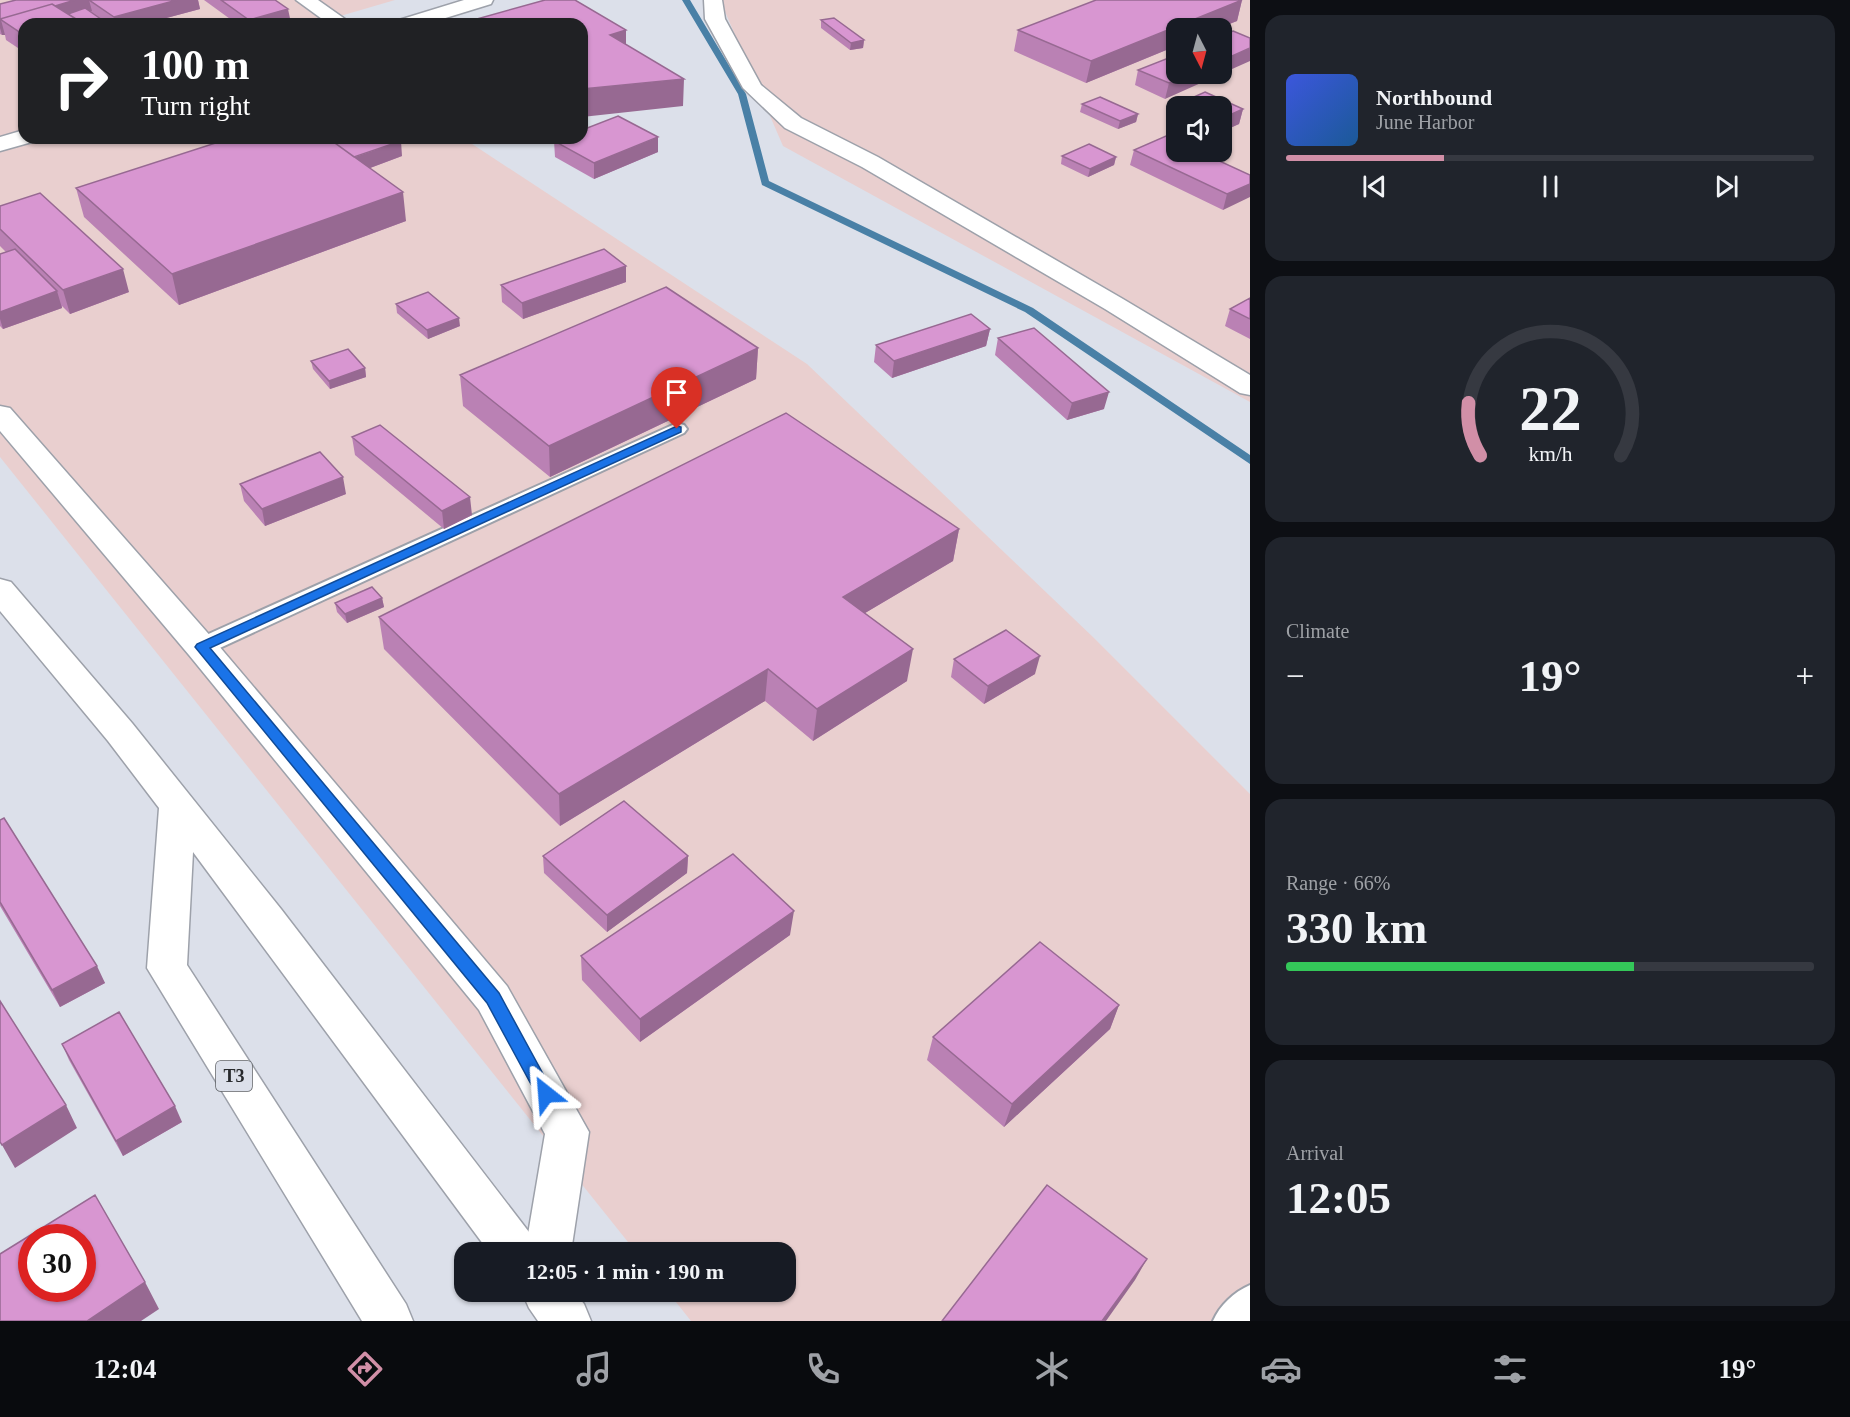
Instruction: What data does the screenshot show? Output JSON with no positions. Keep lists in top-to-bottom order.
{
  "streets": {
    "main road": ["T3"]
  },
  "north": "bottom",
  "page": {
    "turn": ["100 m", "Turn right"],
    "song": ["Northbound", "June Harbor"],
    "tile": [
      "Climate",
      ["Range · 66%", "330 km"],
      ["Arrival", "12:05"]
    ],
    "heat": ["−", "19°", "+"],
    "limit": "30",
    "trip": "12:05 · 1 min · 190 m",
    "tabs": ["12:04", "19°"],
    "gauge": ["22", "km/h"]
  }
}
